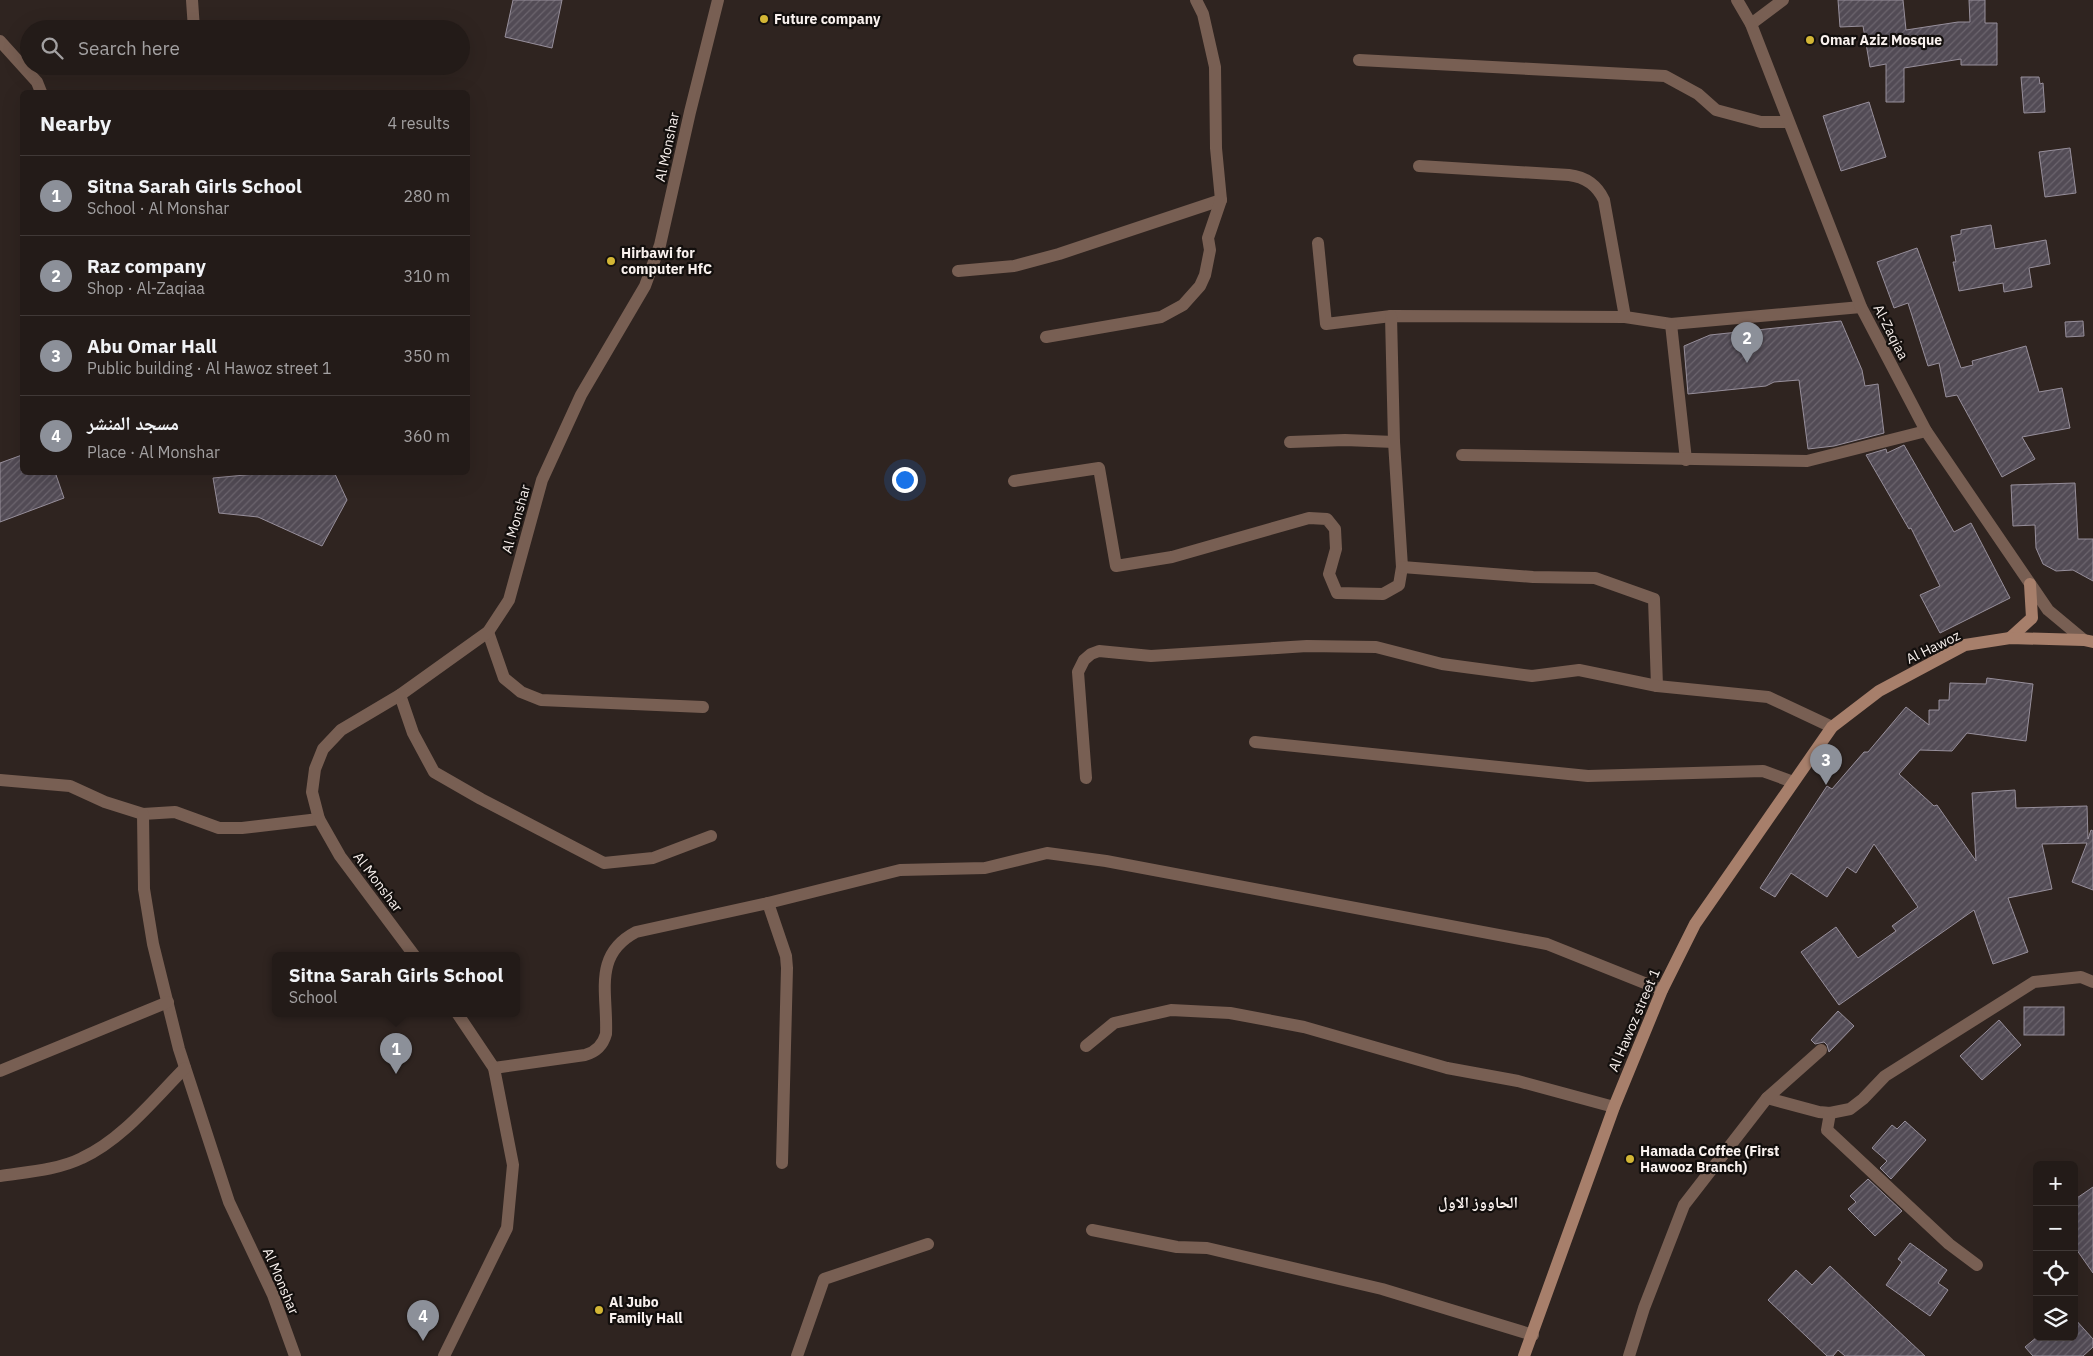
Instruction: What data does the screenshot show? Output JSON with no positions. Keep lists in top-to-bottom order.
{
  "streets": {
    "main road": ["Al Hawoz", "Al Hawoz street 1"],
    "street": ["Al Monshar", "Al-Zaqiaa"]
  },
  "crossings": [
    ["Al-Zaqiaa", "Al Hawoz"],
    ["Al Hawoz", "Al Hawoz street 1"]
  ],
  "districts": ["الحاووز الاول"],
  "places": [
    "Future company",
    "Omar Aziz Mosque",
    "Hirbawi for computer HfC",
    "Hamada Coffee (First Hawooz Branch)",
    "Al Jubo Family Hall"
  ],
  "page": {
    "search": "Search here",
    "heading": ["Nearby", "4 results"],
    "list": [
      {
        "mark": "1",
        "name": "Sitna Sarah Girls School",
        "note": "School · Al Monshar",
        "value": "280 m"
      },
      {
        "mark": "2",
        "name": "Raz company",
        "note": "Shop · Al-Zaqiaa",
        "value": "310 m"
      },
      {
        "mark": "3",
        "name": "Abu Omar Hall",
        "note": "Public building · Al Hawoz street 1",
        "value": "350 m"
      },
      {
        "mark": "4",
        "name": "مسجد المنشر",
        "note": "Place · Al Monshar",
        "value": "360 m"
      }
    ],
    "pins": [
      "2",
      "3",
      "1",
      "4"
    ],
    "popup": ["Sitna Sarah Girls School", "School"],
    "map_buttons": ["+", "−"]
  }
}
